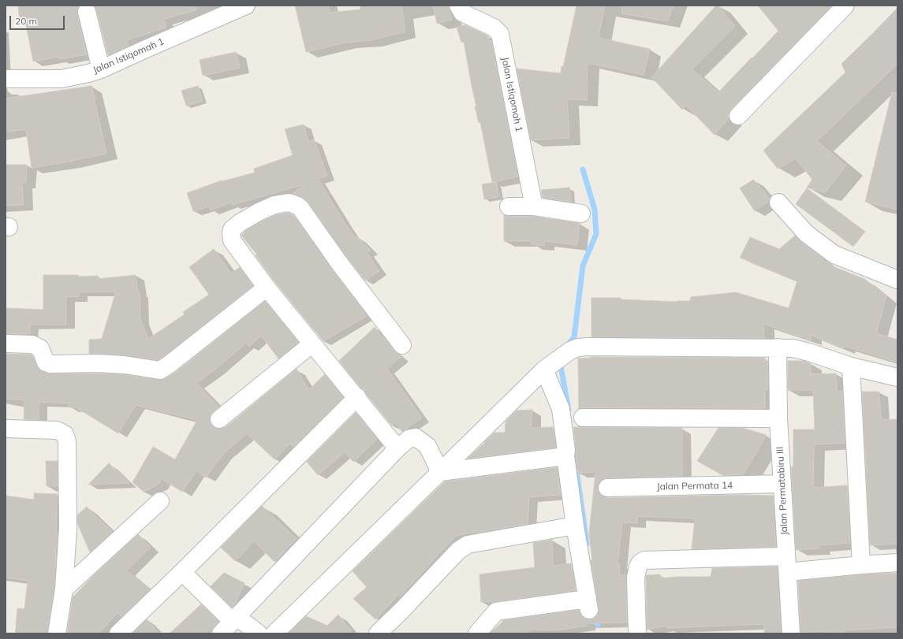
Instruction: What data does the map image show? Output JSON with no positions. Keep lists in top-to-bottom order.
{
  "streets": {
    "street": ["Jalan Istiqomah 1", "Jalan Permata 14", "Jalan Permatabiru III"]
  },
  "crossings": [
    ["Jalan Permata 14", "Jalan Permatabiru III"]
  ],
  "scale_bar": "20 m"
}
